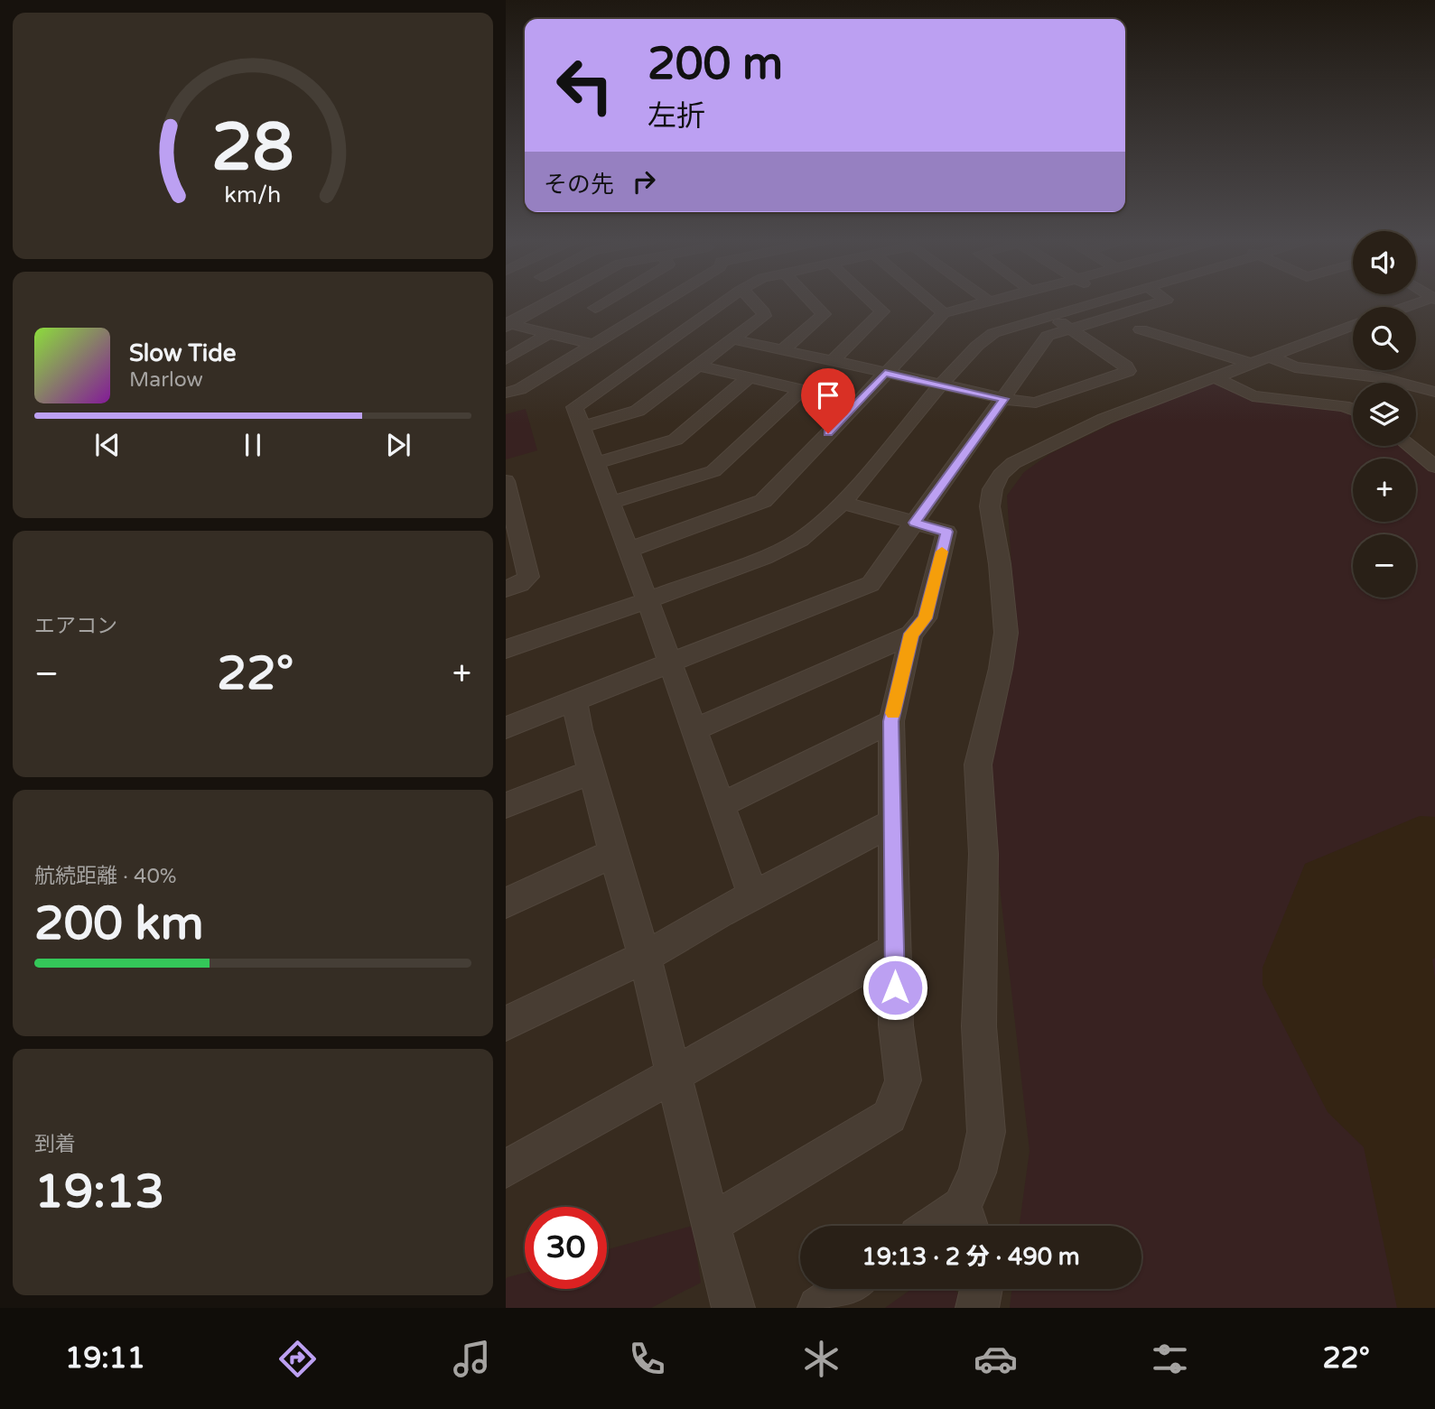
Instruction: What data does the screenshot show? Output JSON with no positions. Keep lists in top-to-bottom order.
{
  "page": {
    "turn": ["200 m", "左折"],
    "then": "その先",
    "map_buttons": ["+", "−"],
    "song": ["Slow Tide", "Marlow"],
    "tile": [
      "エアコン",
      ["航続距離 · 40%", "200 km"],
      ["到着", "19:13"]
    ],
    "heat": ["−", "22°", "+"],
    "limit": "30",
    "trip": "19:13 · 2 分 · 490 m",
    "tabs": ["19:11", "22°"],
    "gauge": ["28", "km/h"]
  }
}
